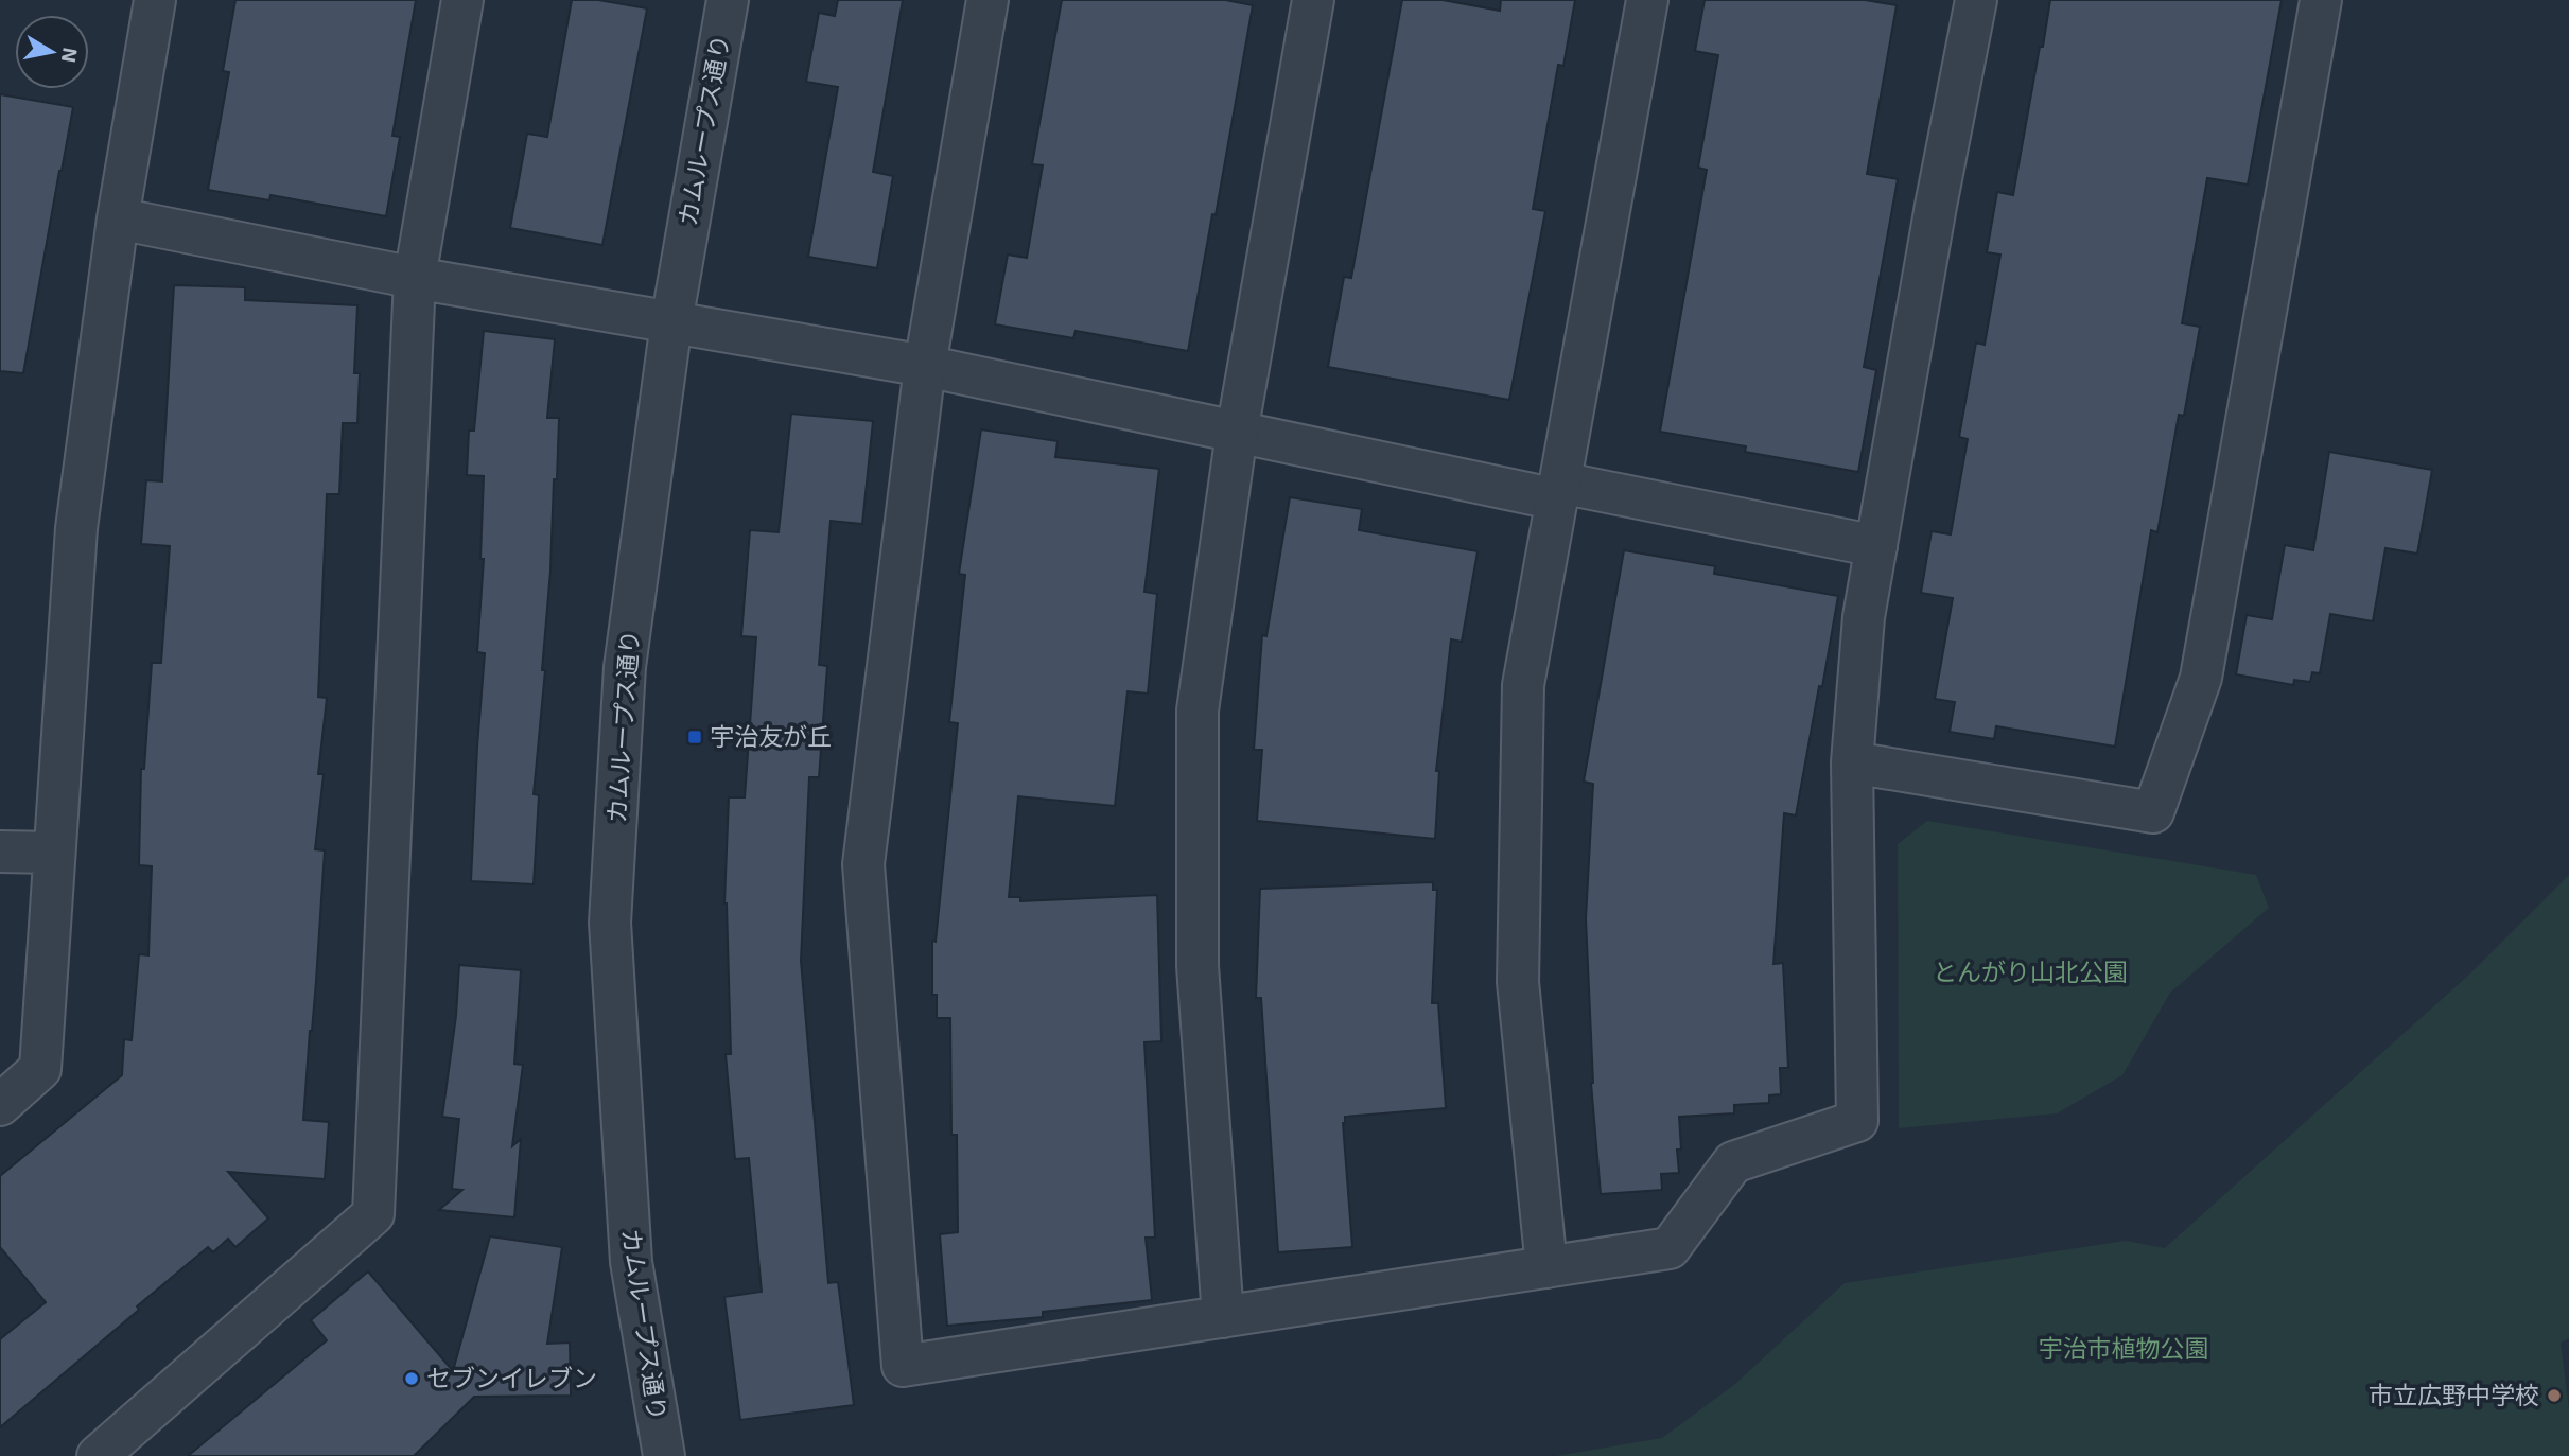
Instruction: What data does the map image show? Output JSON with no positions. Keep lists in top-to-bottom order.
{
  "streets": {
    "street": ["カムループス通り"]
  },
  "parks": ["とんがり山北公園", "宇治市植物公園"],
  "places": {
    "transit": ["宇治友が丘"],
    "other": ["セブンイレブン", "市立広野中学校"]
  },
  "north": "right"
}
